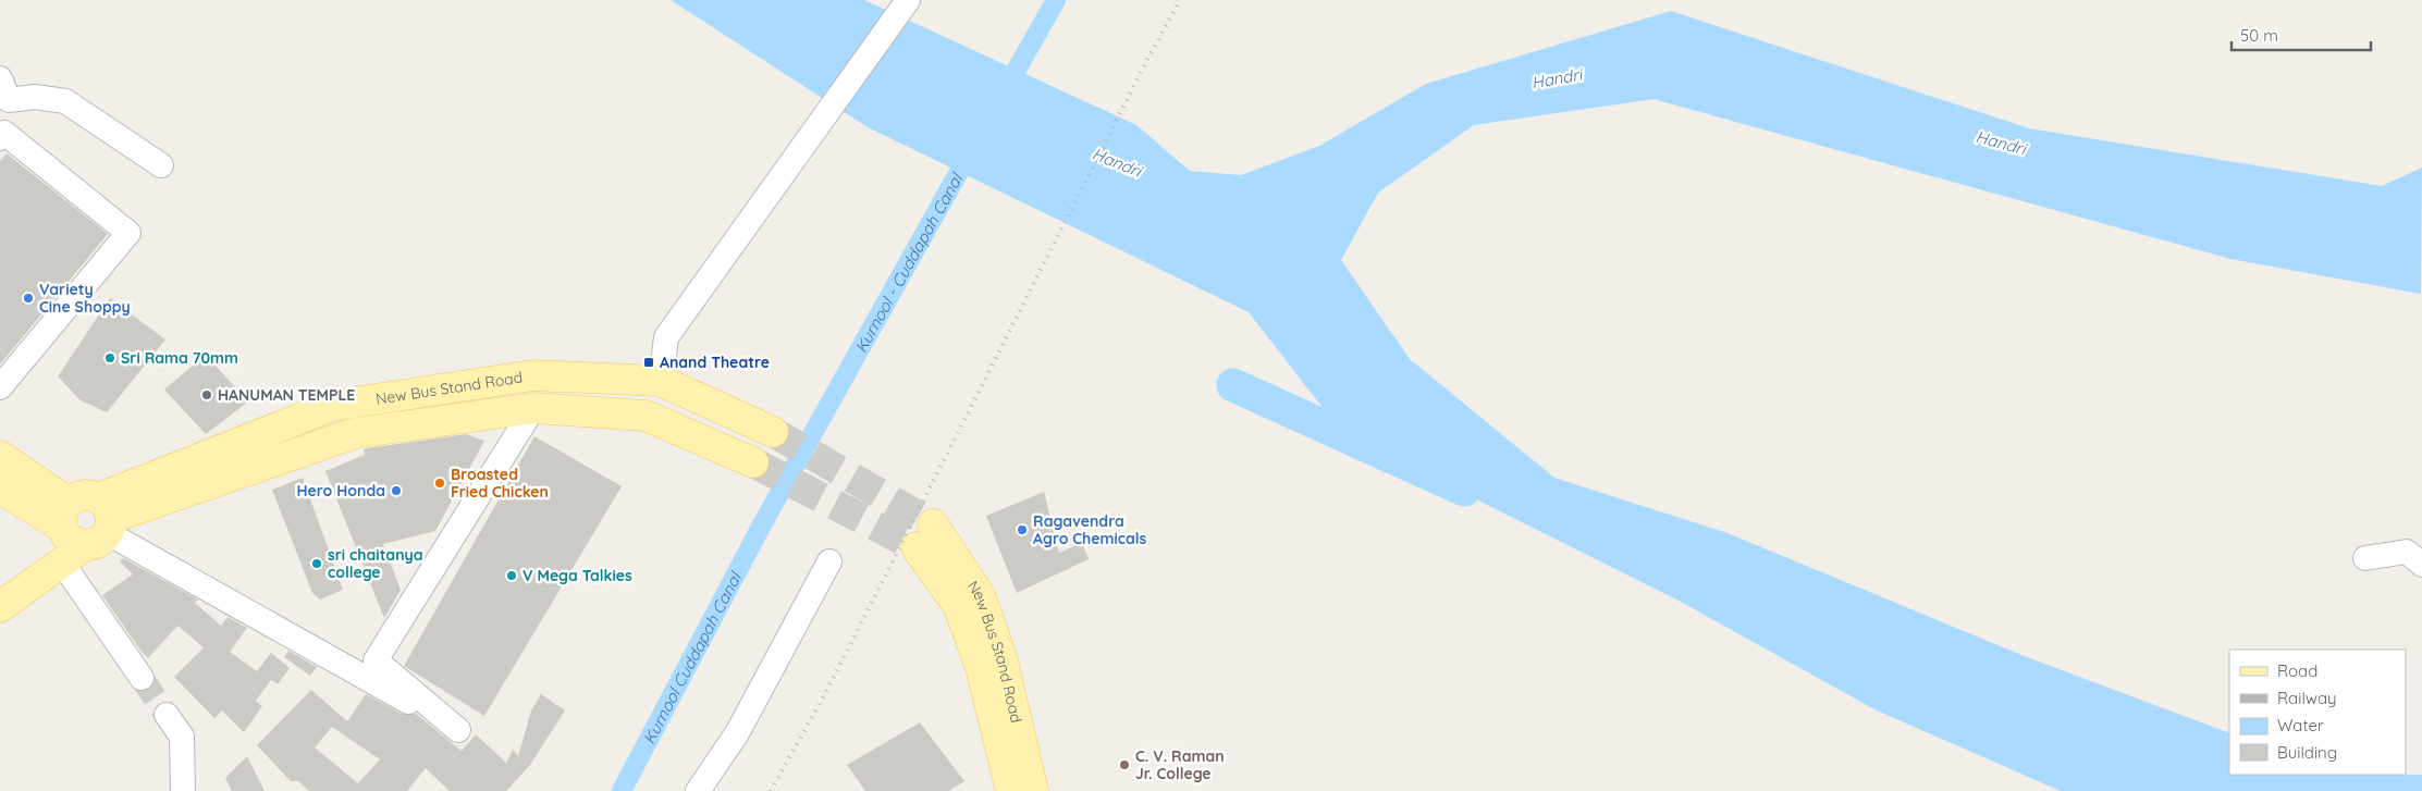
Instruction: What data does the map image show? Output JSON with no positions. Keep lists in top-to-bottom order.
{
  "streets": {
    "main road": ["New Bus Stand Road"]
  },
  "water": ["Handri", "Kurnool - Cuddapah Canal", "Kurnool Cuddapah Canal"],
  "places": {
    "other": [
      "Variety Cine Shoppy",
      "Sri Rama 70mm",
      "HANUMAN TEMPLE",
      "Broasted Fried Chicken",
      "Hero Honda",
      "Ragavendra Agro Chemicals",
      "sri chaitanya college",
      "V Mega Talkies",
      "C. V. Raman Jr. College"
    ],
    "transit": ["Anand Theatre"]
  },
  "legend": [
    "Road",
    "Railway",
    "Water",
    "Building"
  ],
  "scale_bar": "50 m"
}
